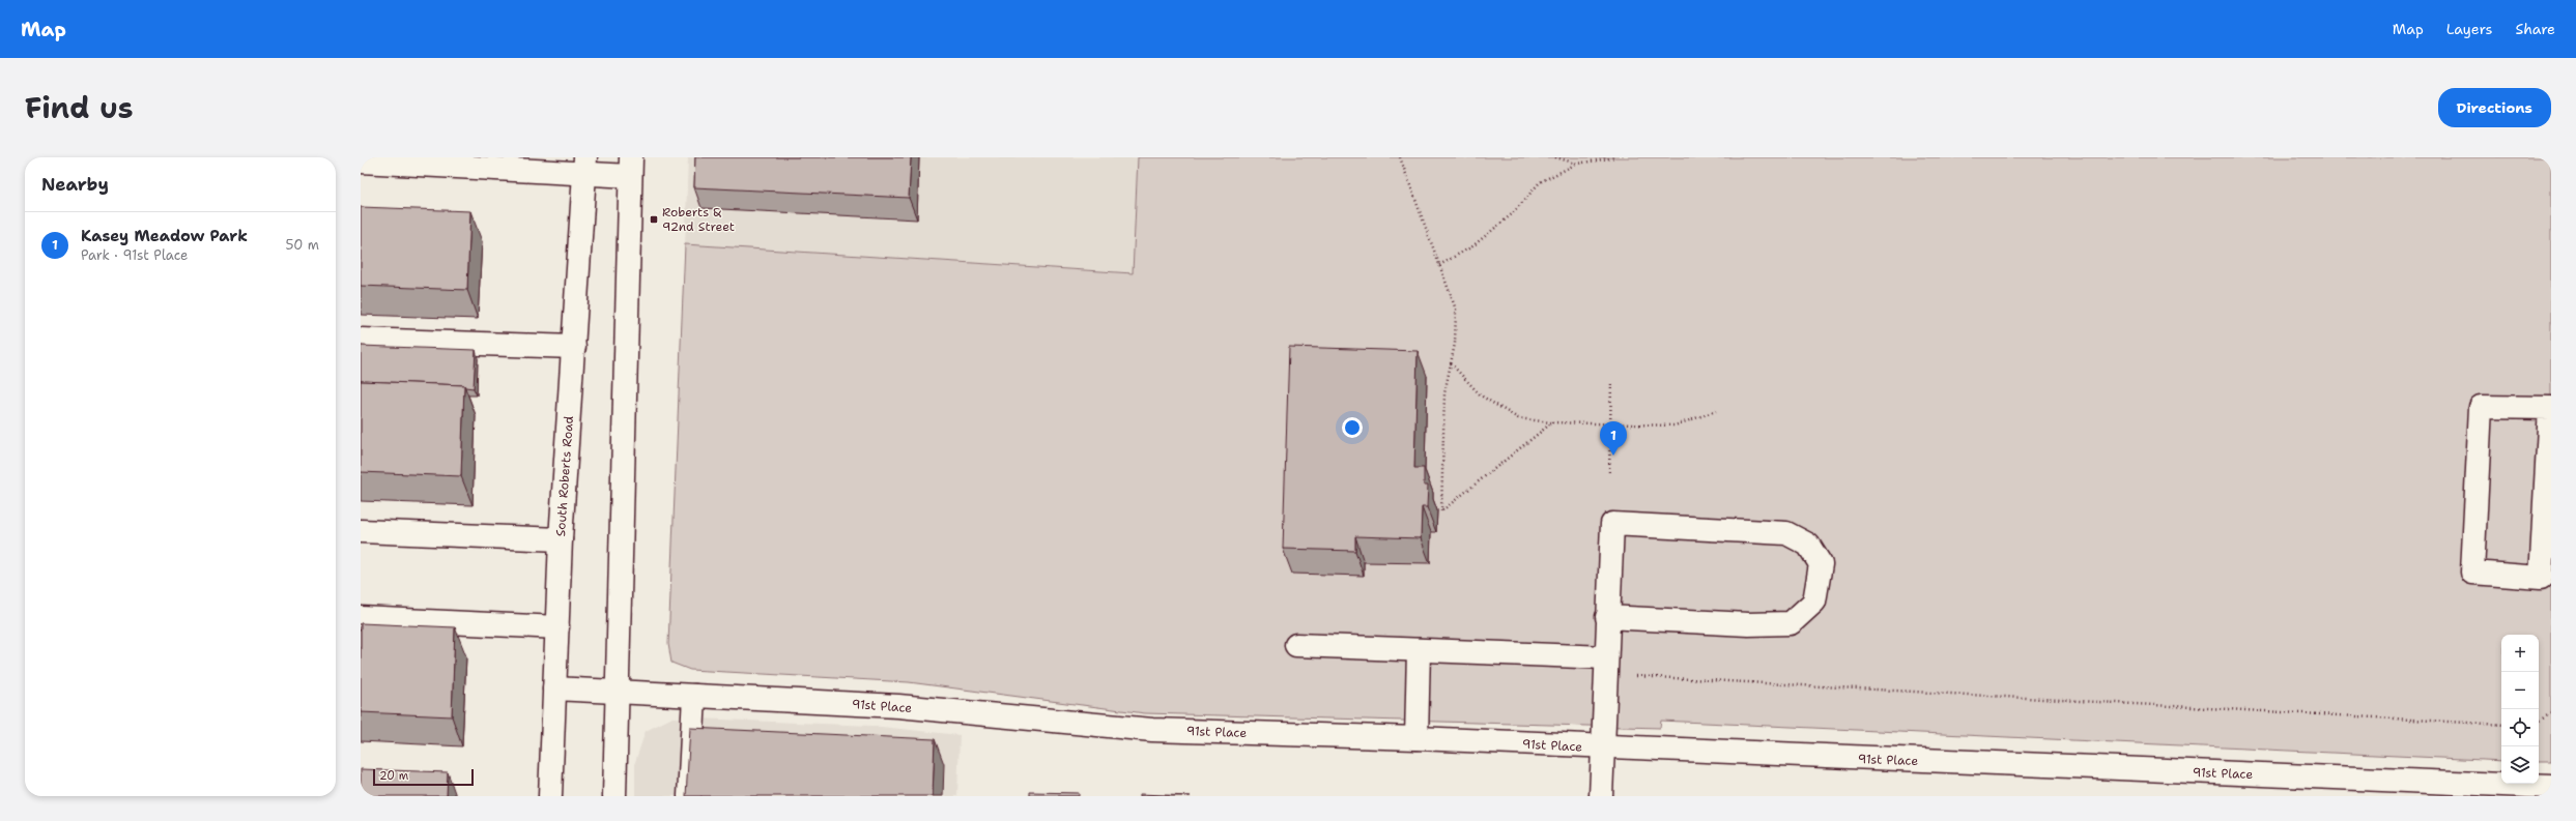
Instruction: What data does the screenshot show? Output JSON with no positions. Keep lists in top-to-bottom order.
{
  "streets": {
    "street": ["South Roberts Road", "91st Place"]
  },
  "crossings": [
    ["South Roberts Road", "91st Place"]
  ],
  "places": {
    "transit": ["Roberts & 92nd Street"]
  },
  "scale_bar": "20 m",
  "page": {
    "header": "Map",
    "nav": ["Map", "Layers", "Share"],
    "title": "Find us",
    "buttons": "Directions",
    "heading": "Nearby",
    "list": [
      {
        "mark": "1",
        "name": "Kasey Meadow Park",
        "note": "Park · 91st Place",
        "value": "50 m"
      }
    ],
    "pins": "1",
    "map_buttons": ["+", "−"],
    "scale": "20 m"
  }
}
